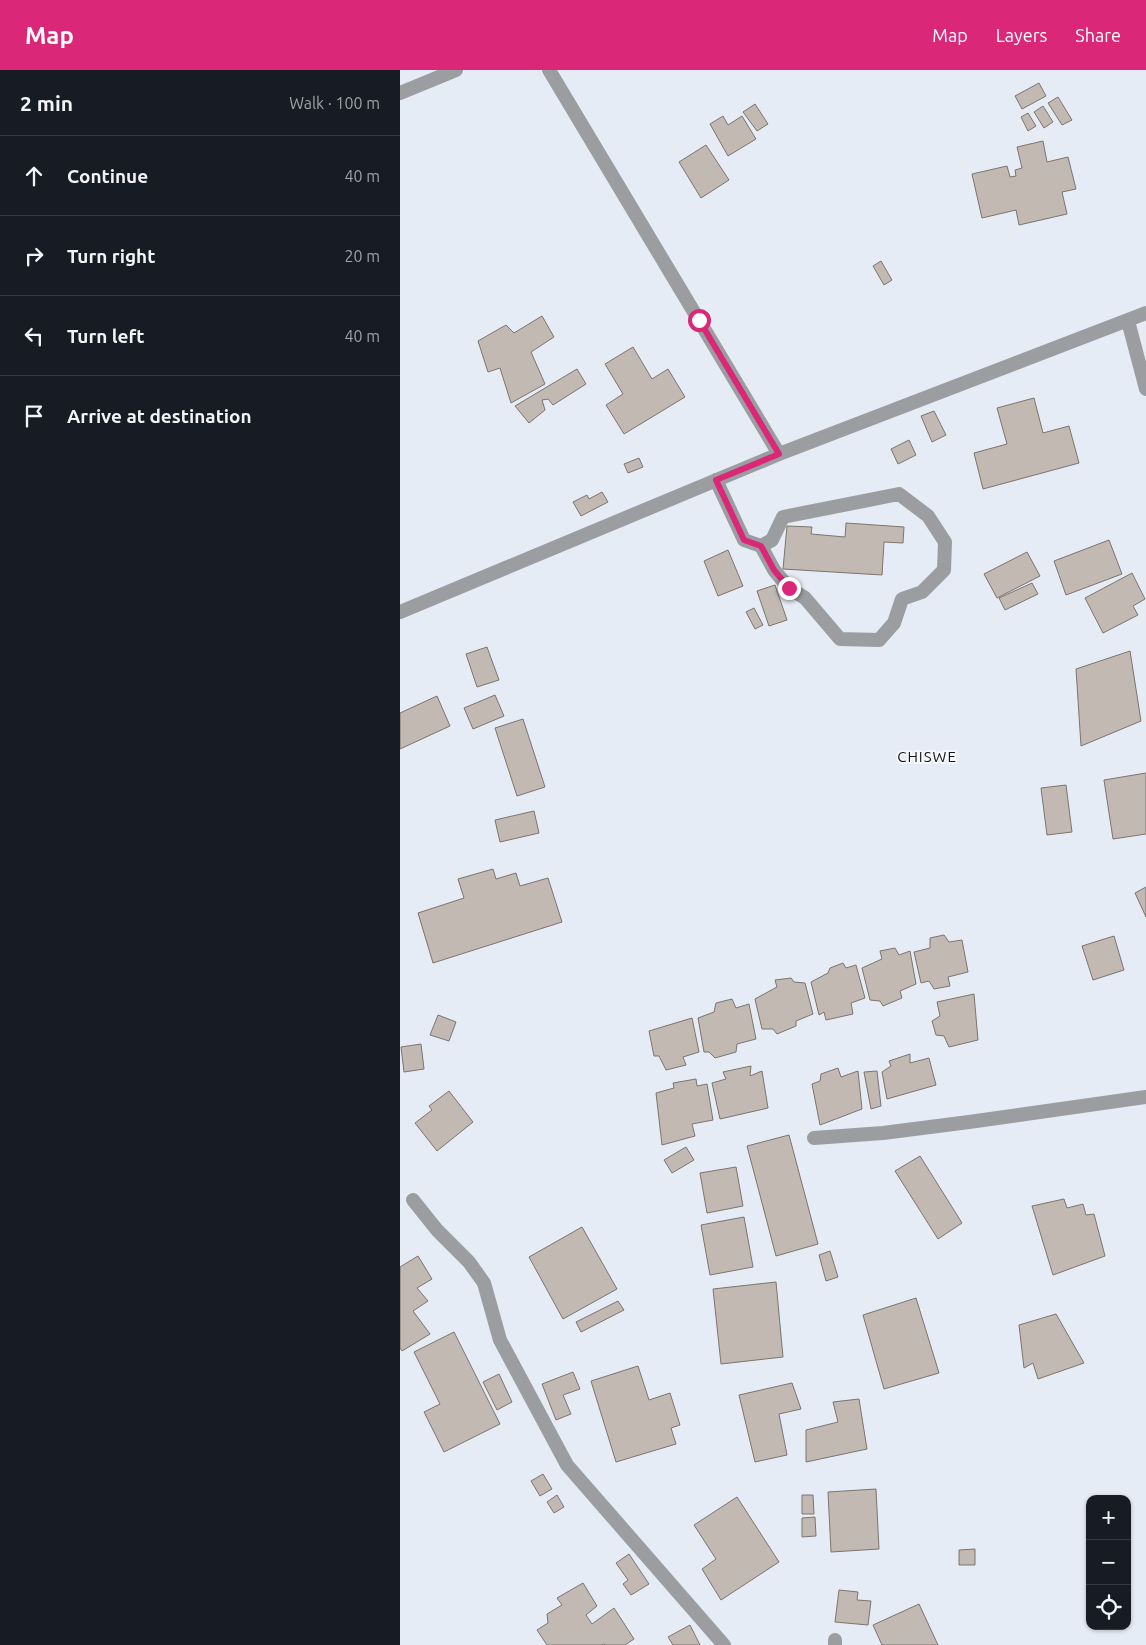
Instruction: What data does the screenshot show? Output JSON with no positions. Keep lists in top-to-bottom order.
{
  "districts": ["CHISWE"],
  "page": {
    "header": "Map",
    "nav": ["Map", "Layers", "Share"],
    "heading": ["2 min", "Walk · 100 m"],
    "list": [
      ["Continue", "40 m"],
      ["Turn right", "20 m"],
      ["Turn left", "40 m"],
      "Arrive at destination"
    ],
    "map_buttons": ["+", "−"]
  }
}
